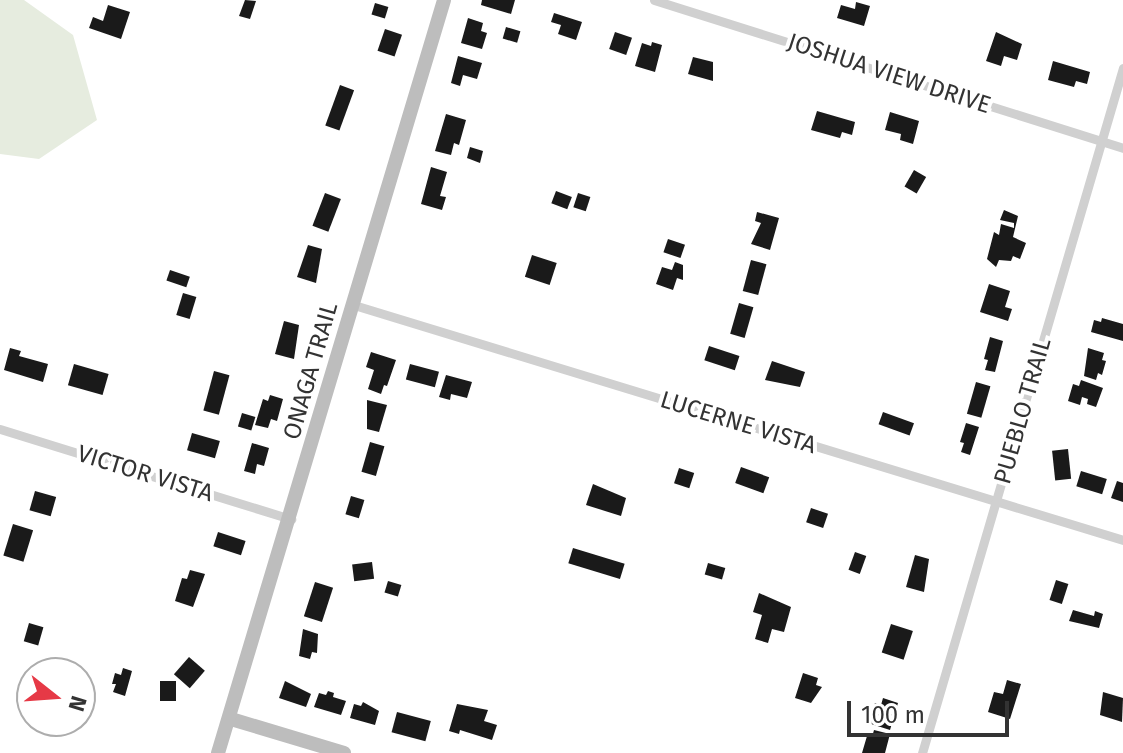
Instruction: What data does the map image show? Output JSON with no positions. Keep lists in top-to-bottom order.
{
  "streets": {
    "street": [
      "JOSHUA VIEW DRIVE",
      "ONAGA TRAIL",
      "PUEBLO TRAIL",
      "LUCERNE VISTA",
      "VICTOR VISTA"
    ]
  },
  "crossings": [
    ["JOSHUA VIEW DRIVE", "PUEBLO TRAIL"],
    ["ONAGA TRAIL", "LUCERNE VISTA"],
    ["ONAGA TRAIL", "VICTOR VISTA"],
    ["PUEBLO TRAIL", "LUCERNE VISTA"]
  ],
  "scale_bar": "100 m",
  "north": "right"
}
